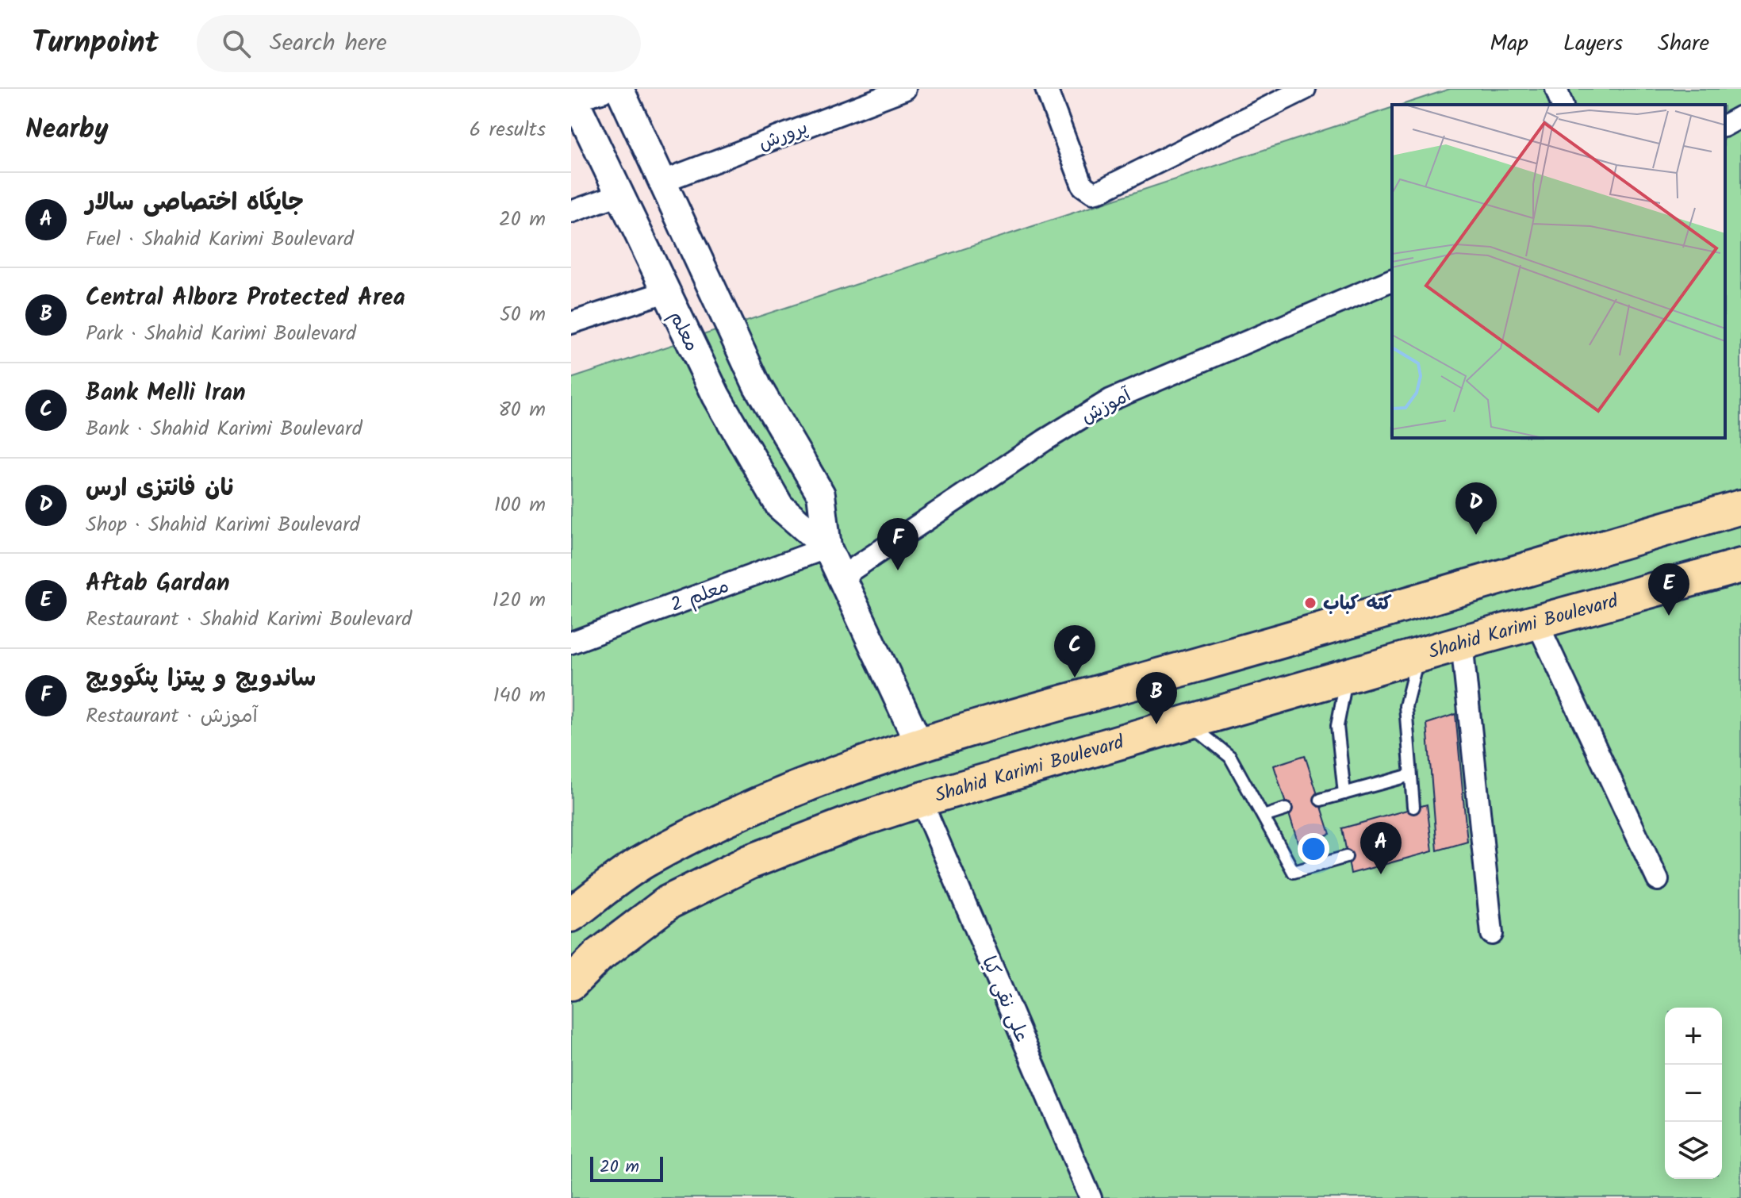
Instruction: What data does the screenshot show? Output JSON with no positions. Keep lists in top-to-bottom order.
{
  "streets": {
    "main road": ["Shahid Karimi Boulevard"],
    "street": [
      "پرورش",
      "معلم",
      "آموزش",
      "معلم 2",
      "علی نقی کیا"
    ]
  },
  "crossings": [
    ["پرورش", "معلم"],
    ["معلم", "آموزش"],
    ["معلم", "معلم 2"],
    ["Shahid Karimi Boulevard", "علی نقی کیا"]
  ],
  "places": ["کته کباب"],
  "scale_bar": "20 m",
  "page": {
    "header": "Turnpoint",
    "search": "Search here",
    "nav": ["Map", "Layers", "Share"],
    "heading": ["Nearby", "6 results"],
    "list": [
      {
        "mark": "A",
        "name": "جایگاه اختصاصی سالار",
        "note": "Fuel · Shahid Karimi Boulevard",
        "value": "20 m"
      },
      {
        "mark": "B",
        "name": "Central Alborz Protected Area",
        "note": "Park · Shahid Karimi Boulevard",
        "value": "50 m"
      },
      {
        "mark": "C",
        "name": "Bank Melli Iran",
        "note": "Bank · Shahid Karimi Boulevard",
        "value": "80 m"
      },
      {
        "mark": "D",
        "name": "نان فانتزی ارس",
        "note": "Shop · Shahid Karimi Boulevard",
        "value": "100 m"
      },
      {
        "mark": "E",
        "name": "Aftab Gardan",
        "note": "Restaurant · Shahid Karimi Boulevard",
        "value": "120 m"
      },
      {
        "mark": "F",
        "name": "ساندویچ و پیتزا پنگوویچ",
        "note": "Restaurant · آموزش",
        "value": "140 m"
      }
    ],
    "pins": [
      "D",
      "F",
      "E",
      "C",
      "B",
      "A"
    ],
    "map_buttons": ["+", "−"],
    "scale": "20 m"
  }
}
